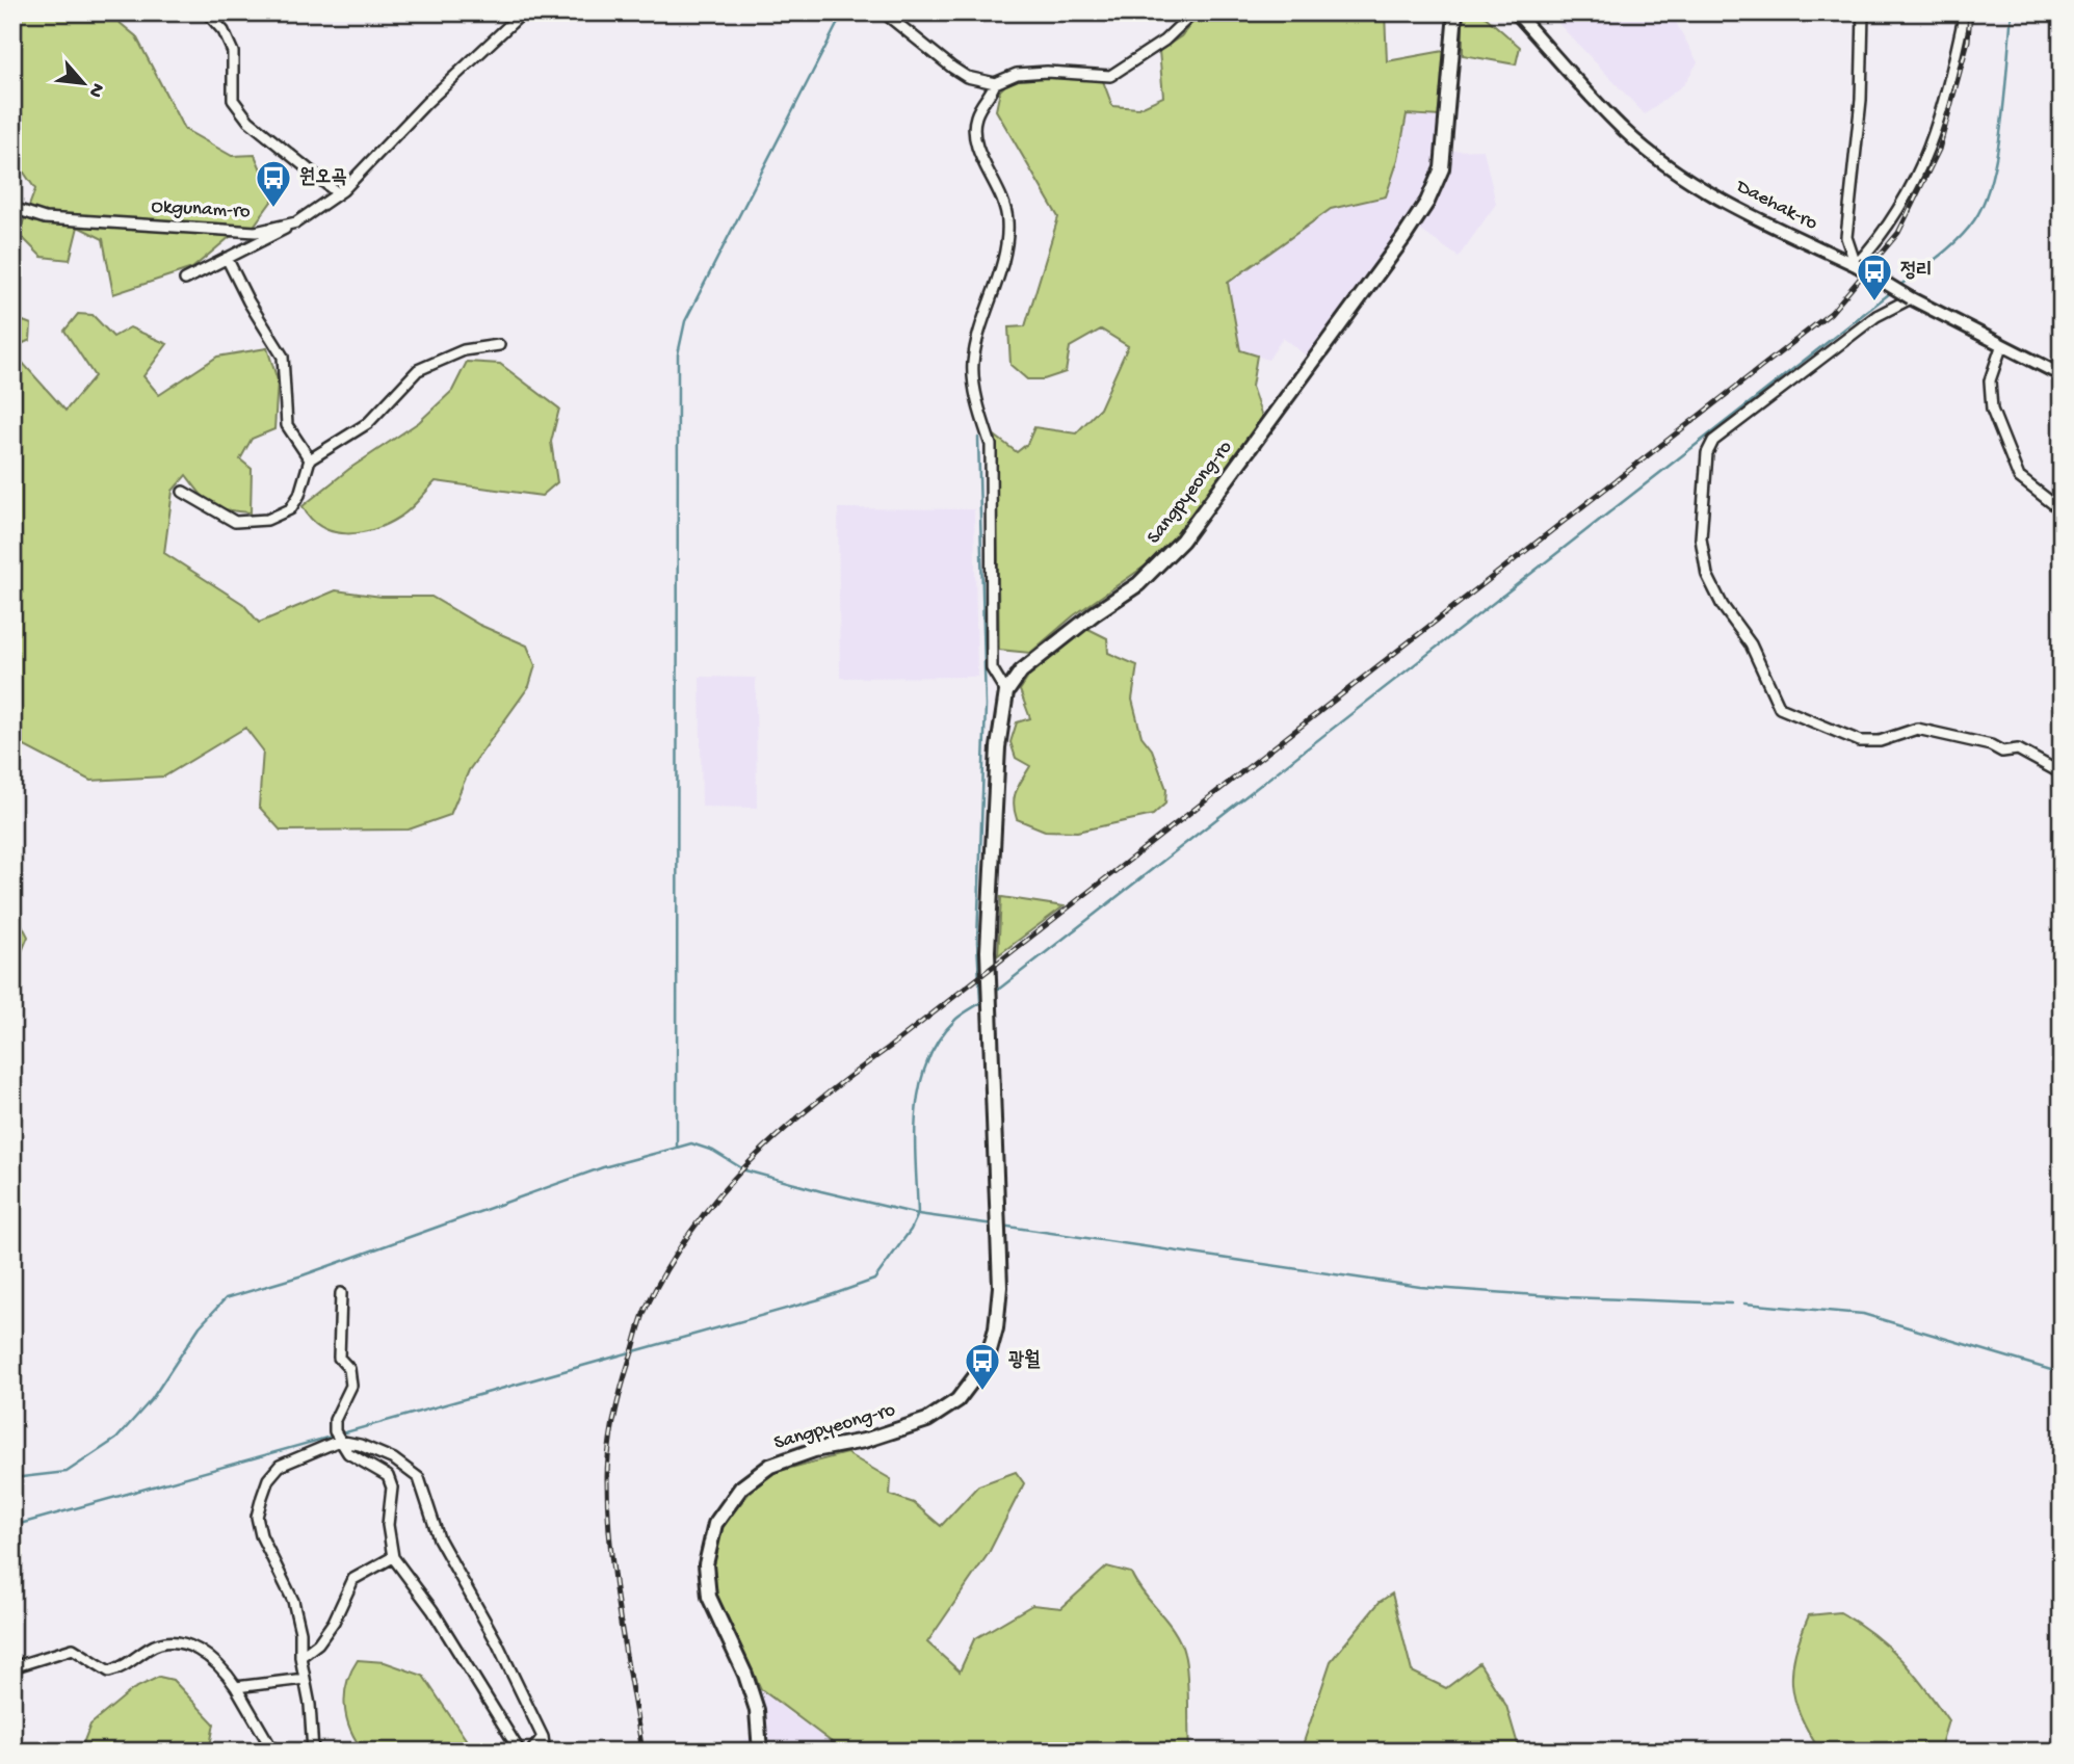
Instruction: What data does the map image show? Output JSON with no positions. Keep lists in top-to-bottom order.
{
  "streets": {
    "main road": ["Sangpyeong-ro"],
    "street": ["Daehak-ro", "Okgunam-ro"]
  },
  "places": {
    "bus stop": ["원오곡", "정리", "광월"]
  },
  "north": "bottom right"
}
